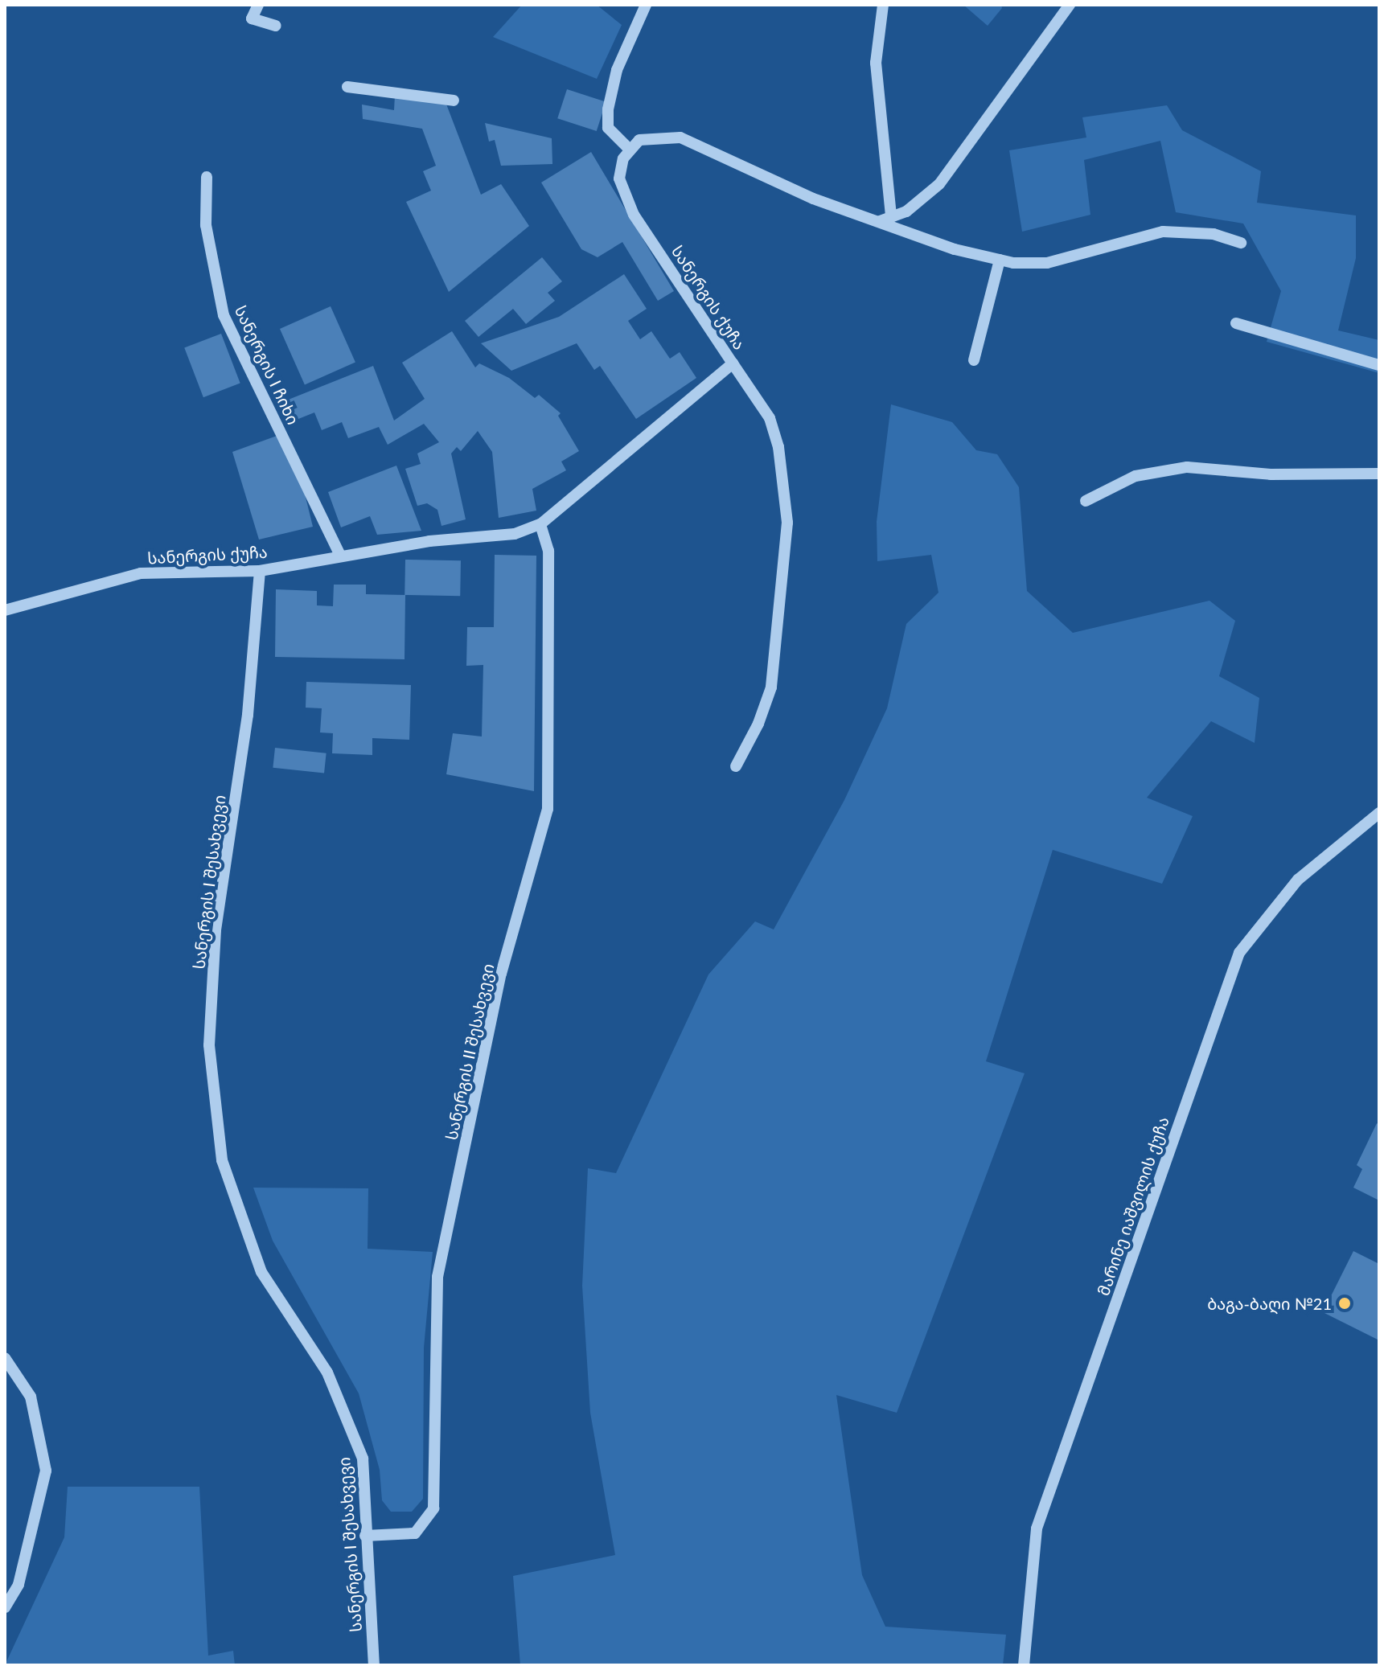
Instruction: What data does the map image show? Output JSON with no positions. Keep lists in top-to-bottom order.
{
  "streets": {
    "street": [
      "სანერგის ქუჩა",
      "სანერგის I ჩიხი",
      "სანერგის I შესახვევი",
      "სანერგის II შესახვევი",
      "მარინე იაშვილის ქუჩა"
    ]
  },
  "crossings": [
    ["სანერგის ქუჩა", "სანერგის I ჩიხი"],
    ["სანერგის ქუჩა", "სანერგის I შესახვევი"],
    ["სანერგის ქუჩა", "სანერგის II შესახვევი"],
    ["სანერგის I შესახვევი", "სანერგის II შესახვევი"]
  ],
  "places": ["ბაგა-ბაღი №21"]
}
